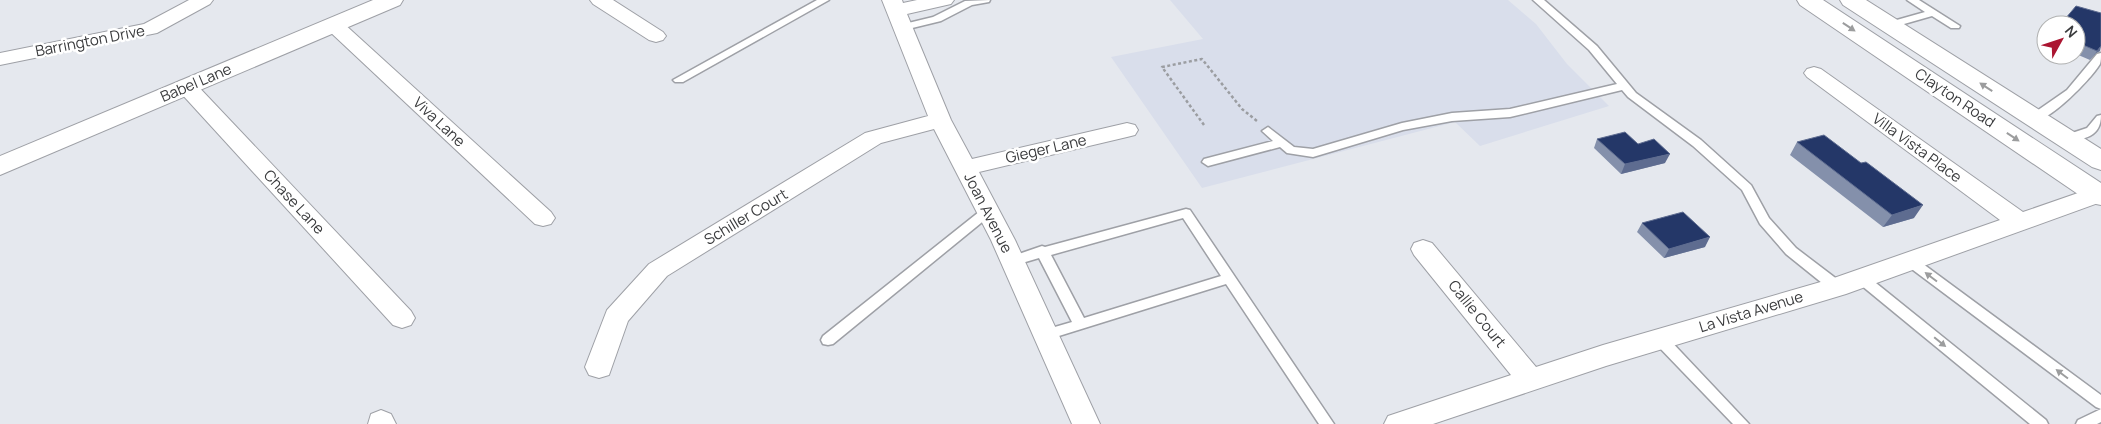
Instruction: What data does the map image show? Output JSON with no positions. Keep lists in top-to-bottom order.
{
  "streets": {
    "main road": ["Babel Lane", "Clayton Road"],
    "street": [
      "Barrington Drive",
      "Viva Lane",
      "Villa Vista Place",
      "Gieger Lane",
      "Chase Lane",
      "Joan Avenue",
      "Schiller Court",
      "La Vista Avenue",
      "Callie Court"
    ]
  },
  "crossings": [
    ["Babel Lane", "Viva Lane"],
    ["Babel Lane", "Chase Lane"],
    ["Clayton Road", "La Vista Avenue"],
    ["Villa Vista Place", "La Vista Avenue"],
    ["Gieger Lane", "Joan Avenue"],
    ["Joan Avenue", "Schiller Court"],
    ["La Vista Avenue", "Callie Court"]
  ],
  "north": "top right"
}
